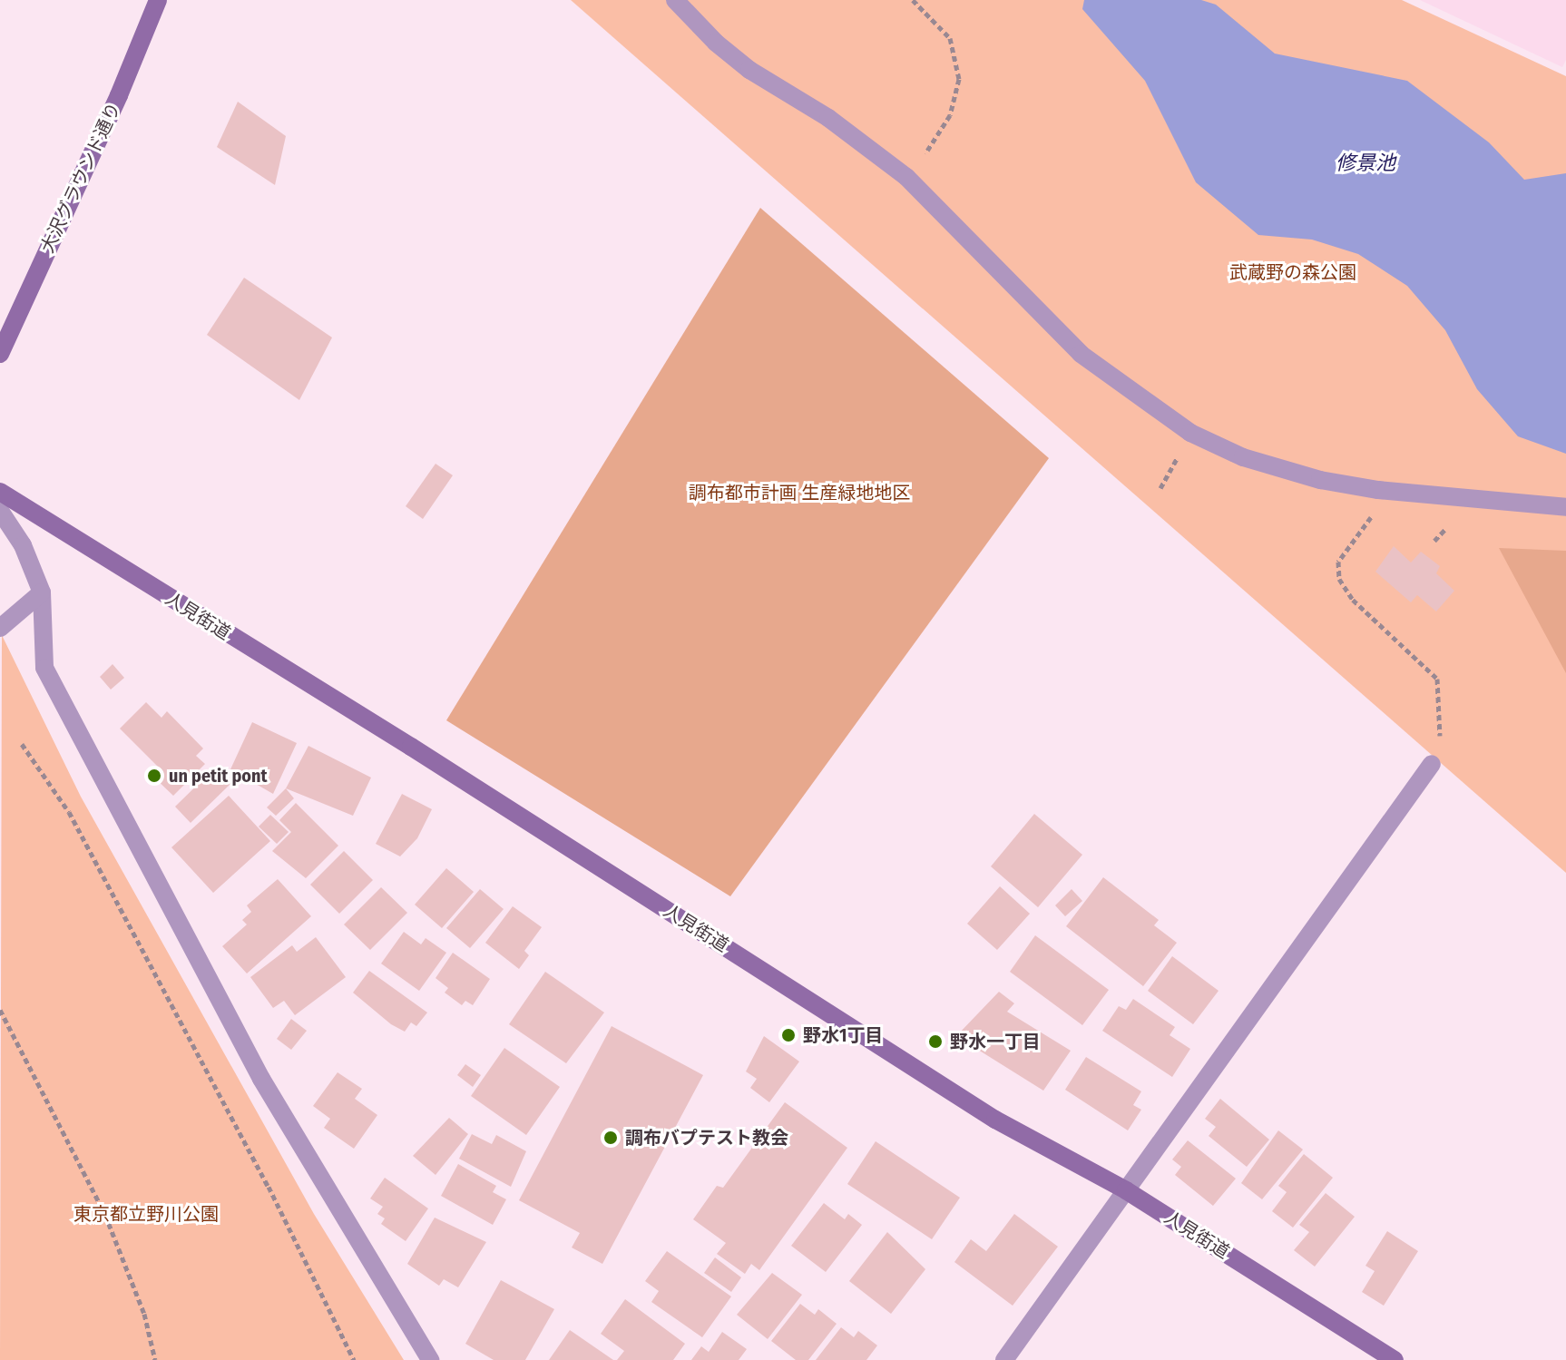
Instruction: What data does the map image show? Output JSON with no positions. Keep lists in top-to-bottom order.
{
  "streets": {
    "main road": ["大沢グラウンド通り", "人見街道"]
  },
  "water": ["修景池"],
  "parks": ["武蔵野の森公園", "調布都市計画 生産緑地地区", "東京都立野川公園"],
  "places": [
    "un petit pont",
    "野水1丁目",
    "野水一丁目",
    "調布バプテスト教会"
  ]
}
